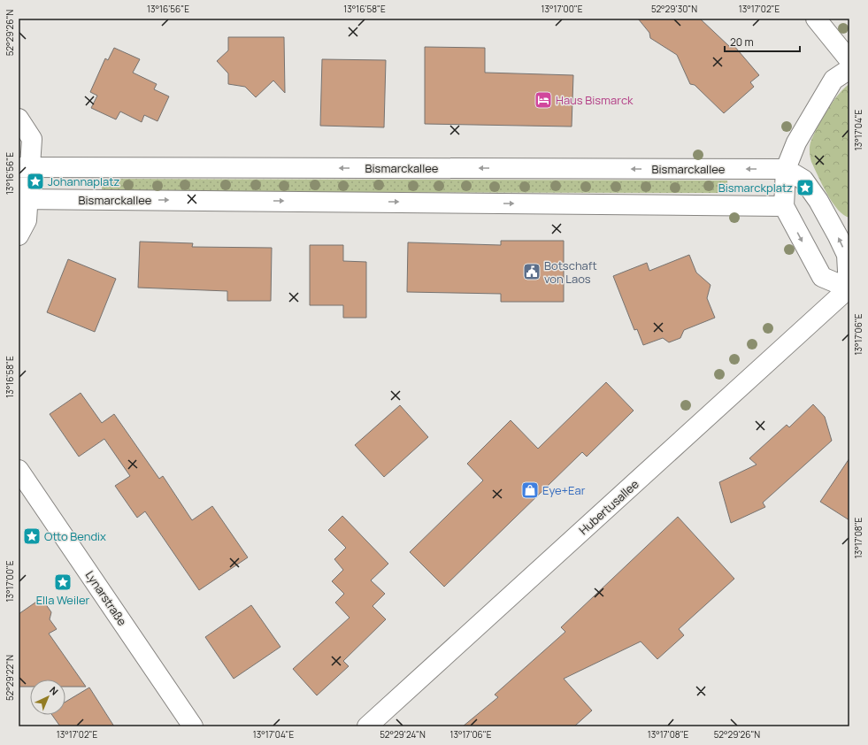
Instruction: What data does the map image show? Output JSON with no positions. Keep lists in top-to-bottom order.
{
  "streets": {
    "street": ["Bismarckallee", "Hubertusallee", "Lynarstraße"]
  },
  "places": {
    "hotel": ["Haus Bismarck"],
    "place": [
      "Johannaplatz",
      "Bismarckplatz",
      "Otto Bendix",
      "Ella Weiler"
    ],
    "public building": ["Botschaft von Laos"],
    "shop": ["Eye+Ear"]
  },
  "scale_bar": "20 m",
  "north": "top right",
  "coordinates": [
    "13°16'56\"E",
    "13°16'58\"E",
    "13°17'00\"E",
    "52°29'30\"N",
    "13°17'02\"E",
    "52°29'26\"N",
    "13°17'04\"E",
    "13°17'06\"E",
    "13°17'08\"E",
    "52°29'22\"N",
    "52°29'24\"N"
  ]
}
